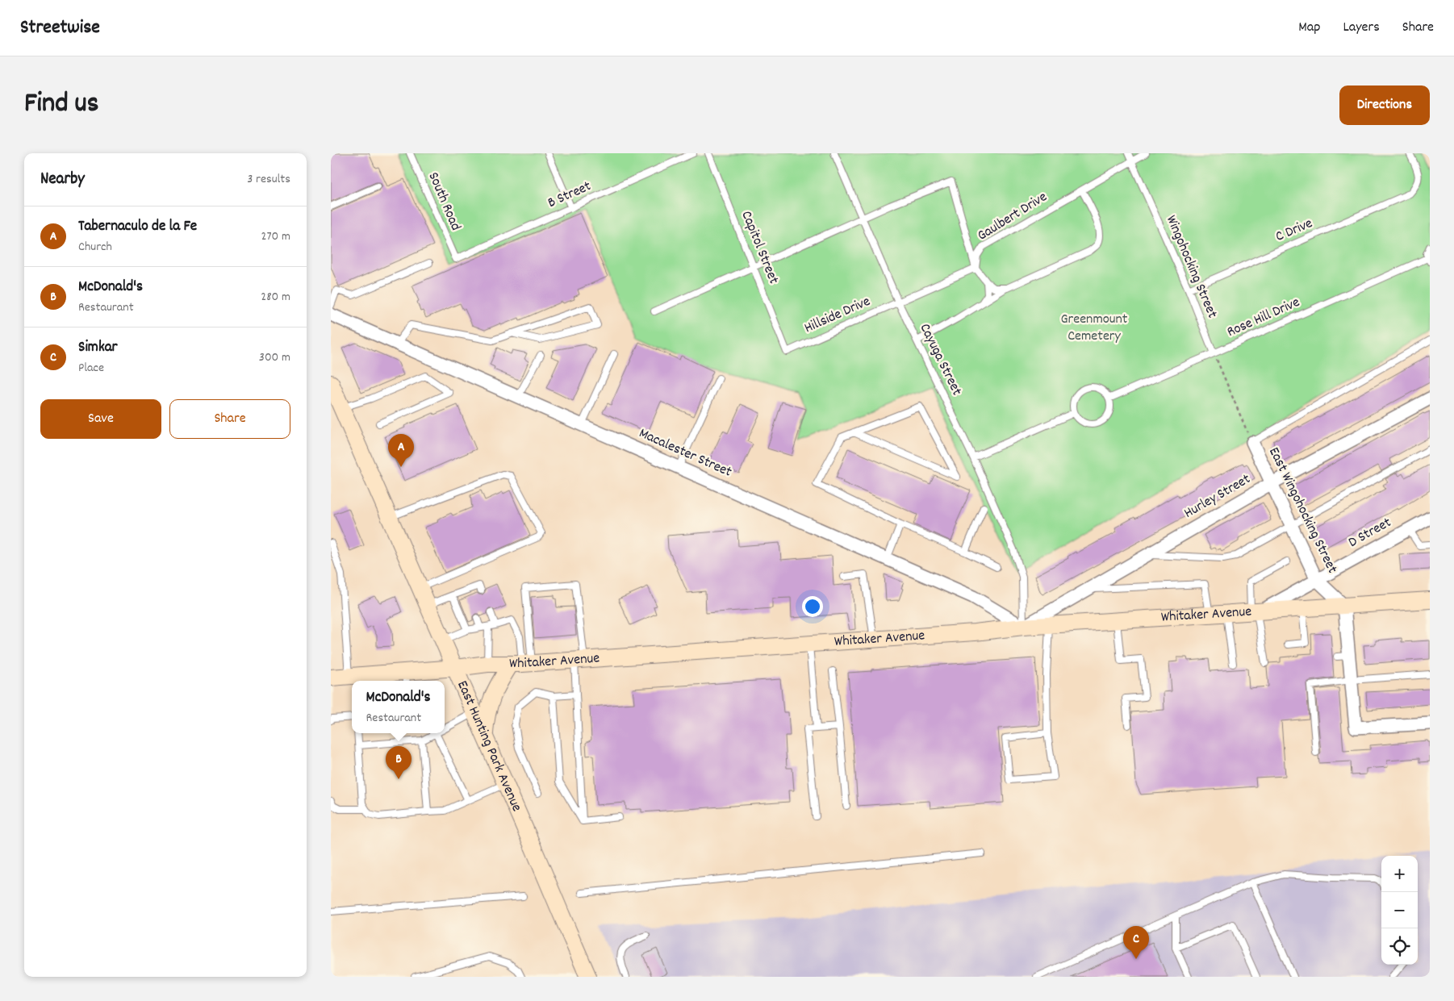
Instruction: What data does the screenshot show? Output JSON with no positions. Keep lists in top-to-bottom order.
{
  "streets": {
    "main road": ["Whitaker Avenue", "East Hunting Park Avenue"],
    "street": [
      "Macalester Street",
      "Hurley Street",
      "East Wingohocking Street",
      "D Street"
    ],
    "lane": [
      "B Street",
      "South Road",
      "Gaulbert Drive",
      "C Drive",
      "Capitol Street",
      "Wingohocking Street",
      "Hillside Drive",
      "Rose Hill Drive",
      "Cayuga Street"
    ]
  },
  "crossings": [
    ["B Street", "South Road"],
    ["Gaulbert Drive", "Wingohocking Street"],
    ["C Drive", "Wingohocking Street"],
    ["Capitol Street", "Hillside Drive"],
    ["Wingohocking Street", "Rose Hill Drive"],
    ["Hillside Drive", "Cayuga Street"],
    ["Cayuga Street", "Macalester Street"],
    ["Cayuga Street", "Hurley Street"],
    ["Cayuga Street", "Whitaker Avenue"],
    ["Macalester Street", "Hurley Street"],
    ["Macalester Street", "Whitaker Avenue"],
    ["Hurley Street", "East Wingohocking Street"],
    ["Hurley Street", "Whitaker Avenue"],
    ["East Wingohocking Street", "D Street"],
    ["East Wingohocking Street", "Whitaker Avenue"],
    ["D Street", "Whitaker Avenue"],
    ["Whitaker Avenue", "East Hunting Park Avenue"]
  ],
  "parks": ["Greenmount Cemetery"],
  "page": {
    "header": "Streetwise",
    "nav": ["Map", "Layers", "Share"],
    "title": "Find us",
    "buttons": [
      "Directions",
      ["Save", "Share"]
    ],
    "heading": ["Nearby", "3 results"],
    "list": [
      {
        "mark": "A",
        "name": "Tabernaculo de la Fe",
        "note": "Church",
        "value": "270 m"
      },
      {
        "mark": "B",
        "name": "McDonald's",
        "note": "Restaurant",
        "value": "280 m"
      },
      {
        "mark": "C",
        "name": "Simkar",
        "note": "Place",
        "value": "300 m"
      }
    ],
    "pins": ["A", "B", "C"],
    "popup": ["McDonald's", "Restaurant"],
    "map_buttons": ["+", "−"]
  }
}
